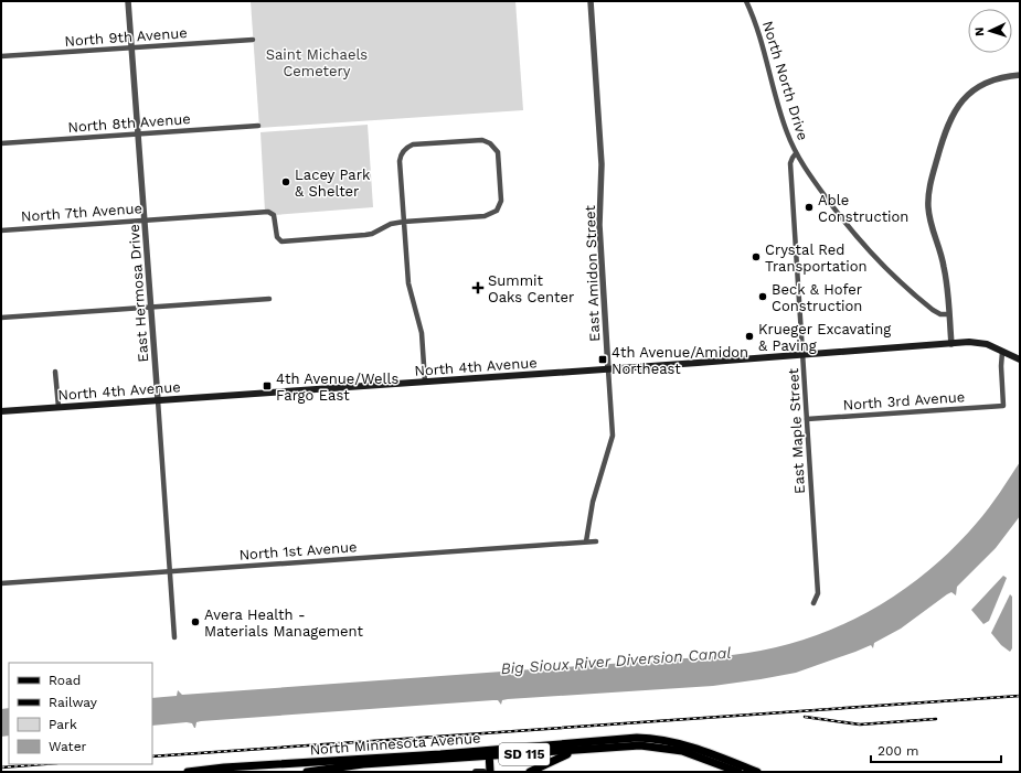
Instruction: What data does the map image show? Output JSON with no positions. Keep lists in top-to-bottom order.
{
  "streets": {
    "main road": ["North 4th Avenue", "North Minnesota Avenue", "SD 115"],
    "street": [
      "North 9th Avenue",
      "North North Drive",
      "North 8th Avenue",
      "North 7th Avenue",
      "East Amidon Street",
      "East Hermosa Drive",
      "North 3rd Avenue",
      "East Maple Street",
      "North 1st Avenue"
    ]
  },
  "crossings": [
    ["North 9th Avenue", "East Hermosa Drive"],
    ["North North Drive", "East Maple Street"],
    ["North 8th Avenue", "East Hermosa Drive"],
    ["North 7th Avenue", "East Hermosa Drive"],
    ["East Amidon Street", "North 4th Avenue"],
    ["East Amidon Street", "North 1st Avenue"],
    ["East Hermosa Drive", "North 4th Avenue"],
    ["East Hermosa Drive", "North 1st Avenue"],
    ["North 4th Avenue", "East Maple Street"],
    ["North 3rd Avenue", "East Maple Street"]
  ],
  "water": ["Big Sioux River Diversion Canal"],
  "parks": ["Saint Michaels Cemetery"],
  "places": {
    "other": [
      "Lacey Park & Shelter",
      "Able Construction",
      "Crystal Red Transportation",
      "Beck & Hofer Construction",
      "Krueger Excavating & Paving",
      "Avera Health - Materials Management"
    ],
    "health": ["Summit Oaks Center"],
    "transit": ["4th Avenue/Amidon Northeast", "4th Avenue/Wells Fargo East"]
  },
  "legend": [
    "Road",
    "Railway",
    "Park",
    "Water"
  ],
  "scale_bar": "200 m",
  "north": "left"
}
